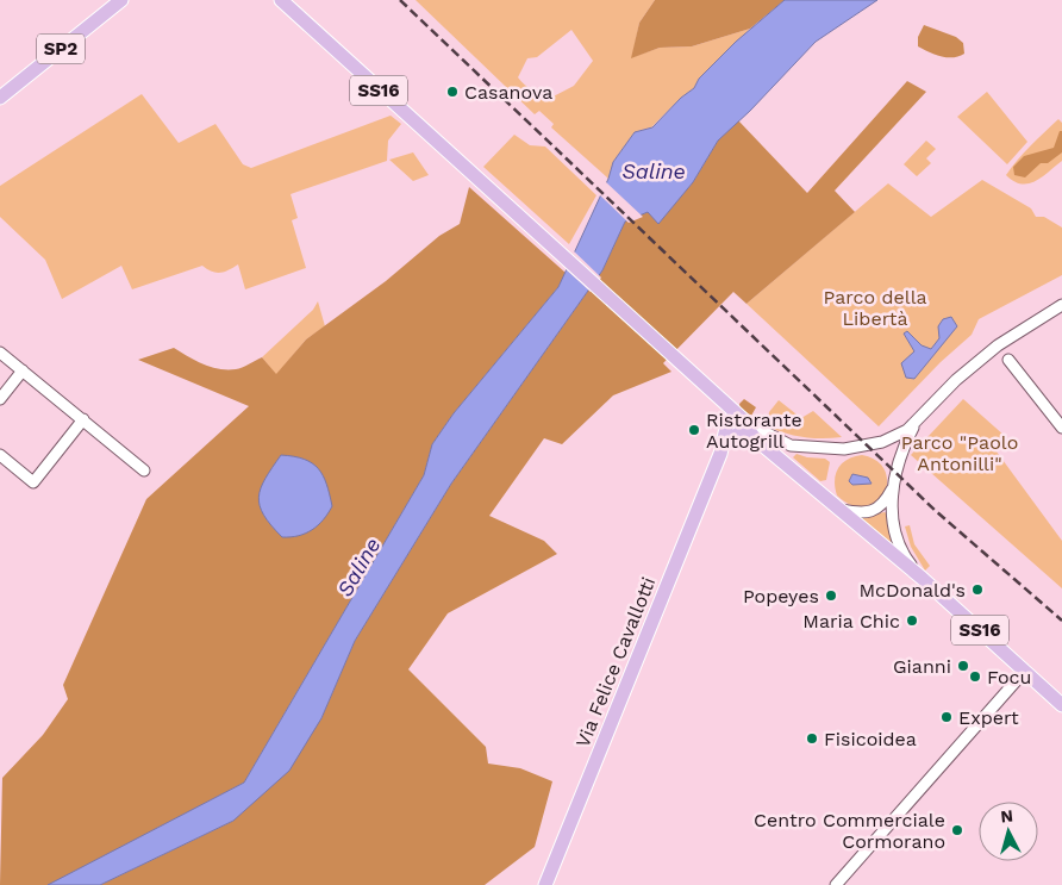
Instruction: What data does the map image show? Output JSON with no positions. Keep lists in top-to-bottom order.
{
  "streets": {
    "main road": ["SP2", "SS16", "Via Felice Cavallotti"]
  },
  "crossings": [
    ["SS16", "Via Felice Cavallotti"]
  ],
  "water": ["Saline"],
  "parks": ["Parco della Libertà", "Parco \"Paolo Antonilli\""],
  "places": [
    "Casanova",
    "Ristorante Autogrill",
    "McDonald's",
    "Popeyes",
    "Maria Chic",
    "Gianni",
    "Focu",
    "Expert",
    "Fisicoidea",
    "Centro Commerciale Cormorano"
  ],
  "north": "top"
}
